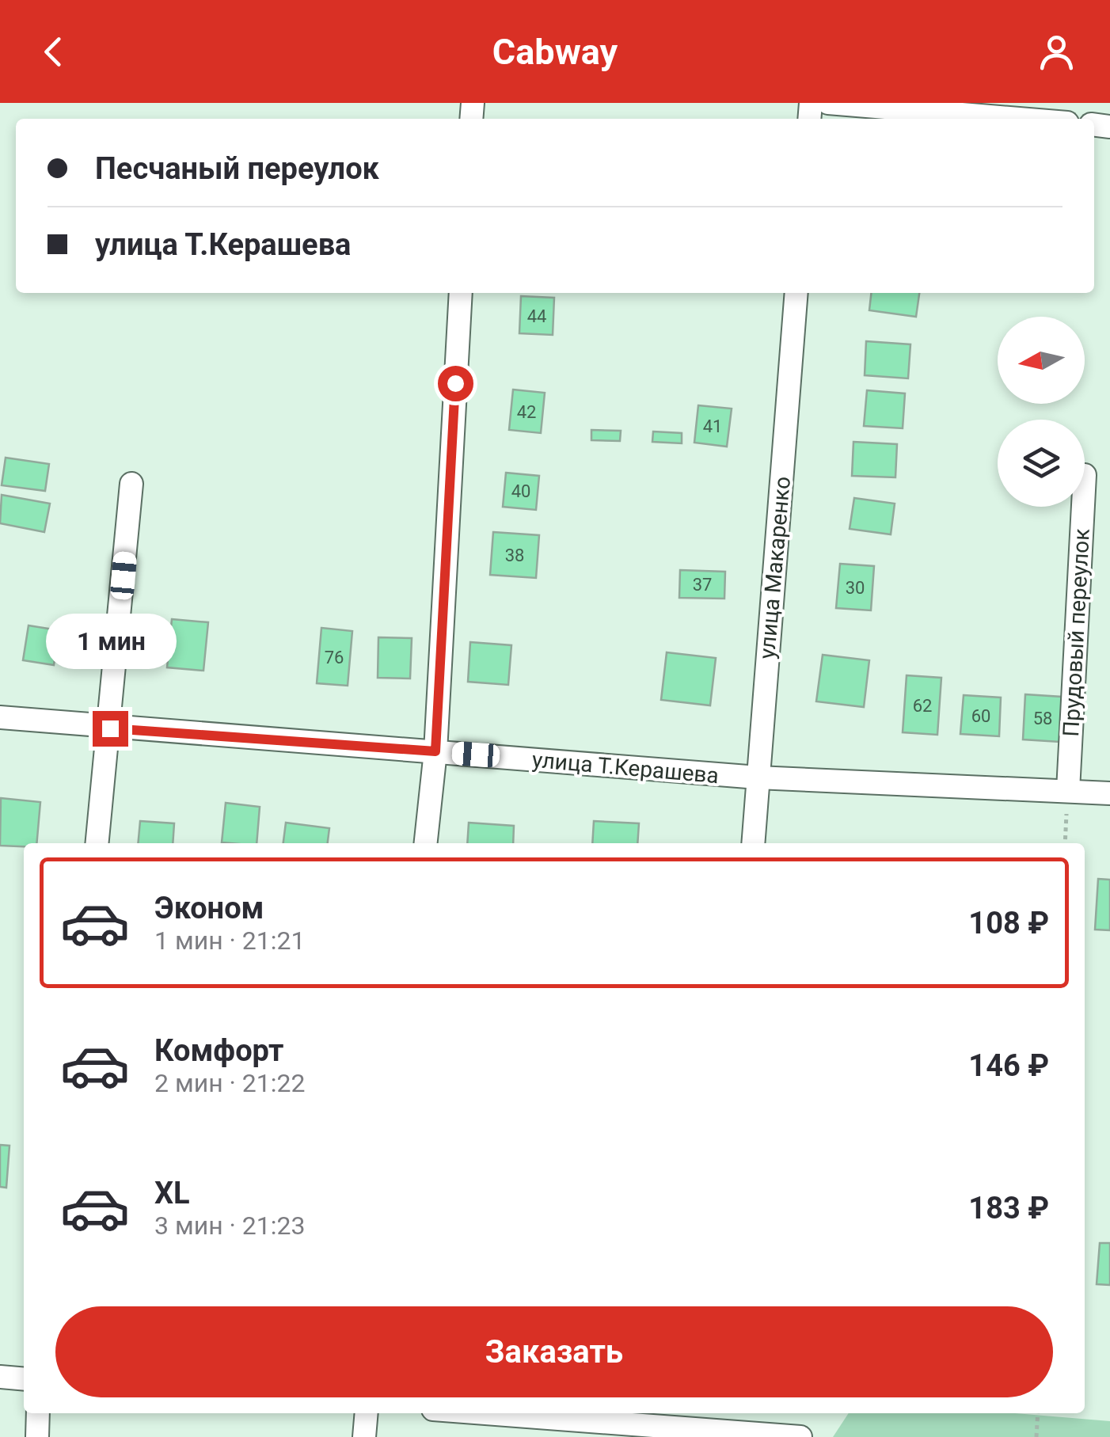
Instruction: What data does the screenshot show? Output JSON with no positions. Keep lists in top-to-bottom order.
{
  "streets": {
    "street": ["улица Макаренко", "Прудовый переулок", "улица Т.Керашева"]
  },
  "crossings": [
    ["улица Макаренко", "улица Т.Керашева"],
    ["Прудовый переулок", "улица Т.Керашева"]
  ],
  "house_numbers": [
    "44",
    "42",
    "41",
    "40",
    "38",
    "37",
    "30",
    "76",
    "62",
    "60",
    "58"
  ],
  "north": "left",
  "page": {
    "header": "Cabway",
    "banner": ["Песчаный переулок", "улица Т.Керашева"],
    "bubble": "1 мин",
    "list": [
      {
        "name": "Эконом",
        "note": "1 мин · 21:21",
        "value": "108 ₽"
      },
      {
        "name": "Комфорт",
        "note": "2 мин · 21:22",
        "value": "146 ₽"
      },
      {
        "name": "XL",
        "note": "3 мин · 21:23",
        "value": "183 ₽"
      }
    ],
    "buttons": "Заказать"
  }
}
